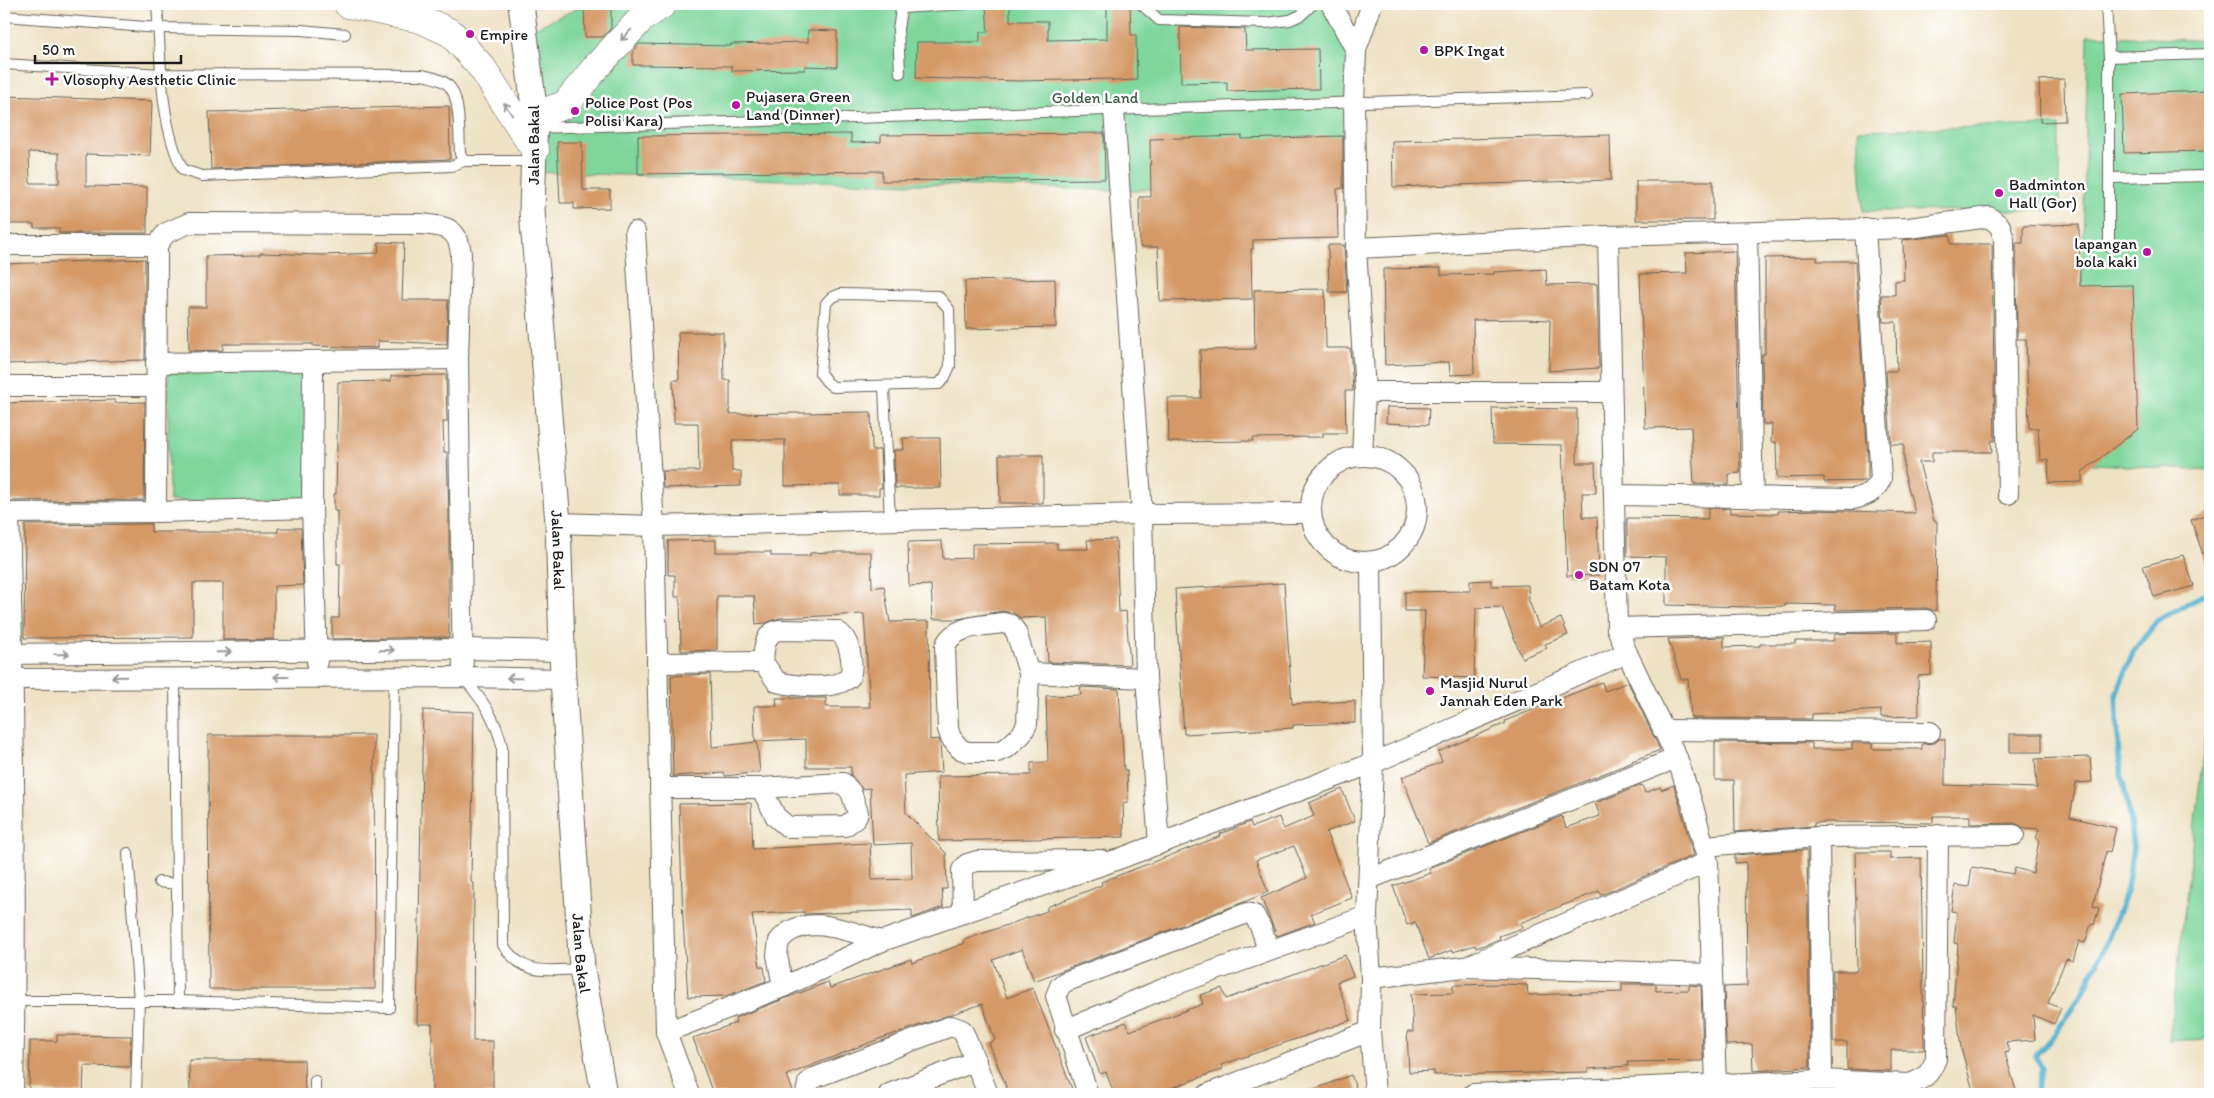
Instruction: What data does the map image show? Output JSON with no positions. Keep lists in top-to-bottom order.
{
  "streets": {
    "street": ["Jalan Bakal"]
  },
  "parks": ["Golden Land"],
  "places": {
    "other": [
      "Empire",
      "BPK Ingat",
      "Pujasera Green Land (Dinner)",
      "Police Post (Pos Polisi Kara)",
      "Badminton Hall (Gor)",
      "lapangan bola kaki",
      "SDN 07 Batam Kota",
      "Masjid Nurul Jannah Eden Park"
    ],
    "health": ["Vlosophy Aesthetic Clinic"]
  },
  "scale_bar": "50 m"
}
